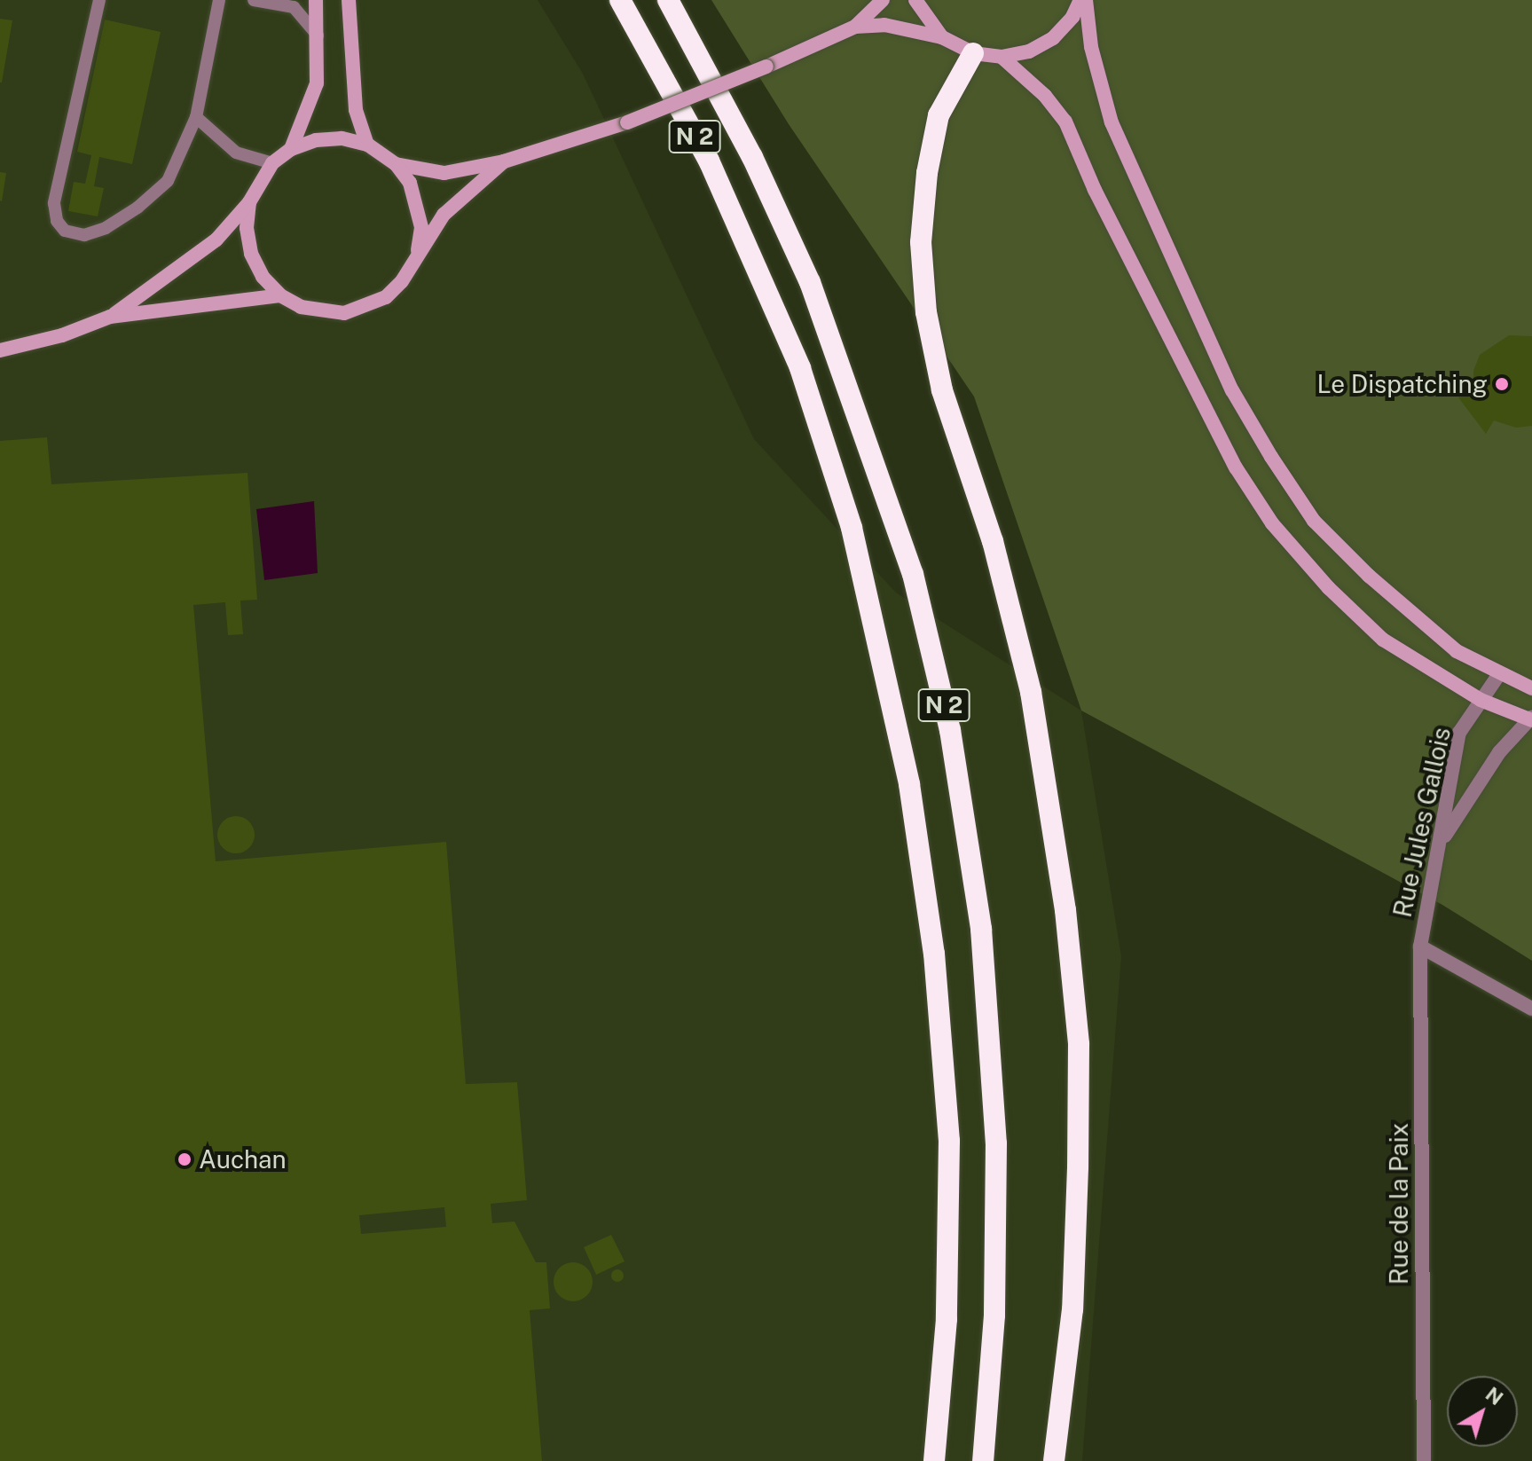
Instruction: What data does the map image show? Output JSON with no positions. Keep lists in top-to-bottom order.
{
  "streets": {
    "highway": ["N 2"],
    "street": ["Rue Jules Gallois", "Rue de la Paix"]
  },
  "crossings": [
    ["Rue Jules Gallois", "Rue de la Paix"]
  ],
  "places": ["Le Dispatching", "Auchan"],
  "north": "top right"
}
